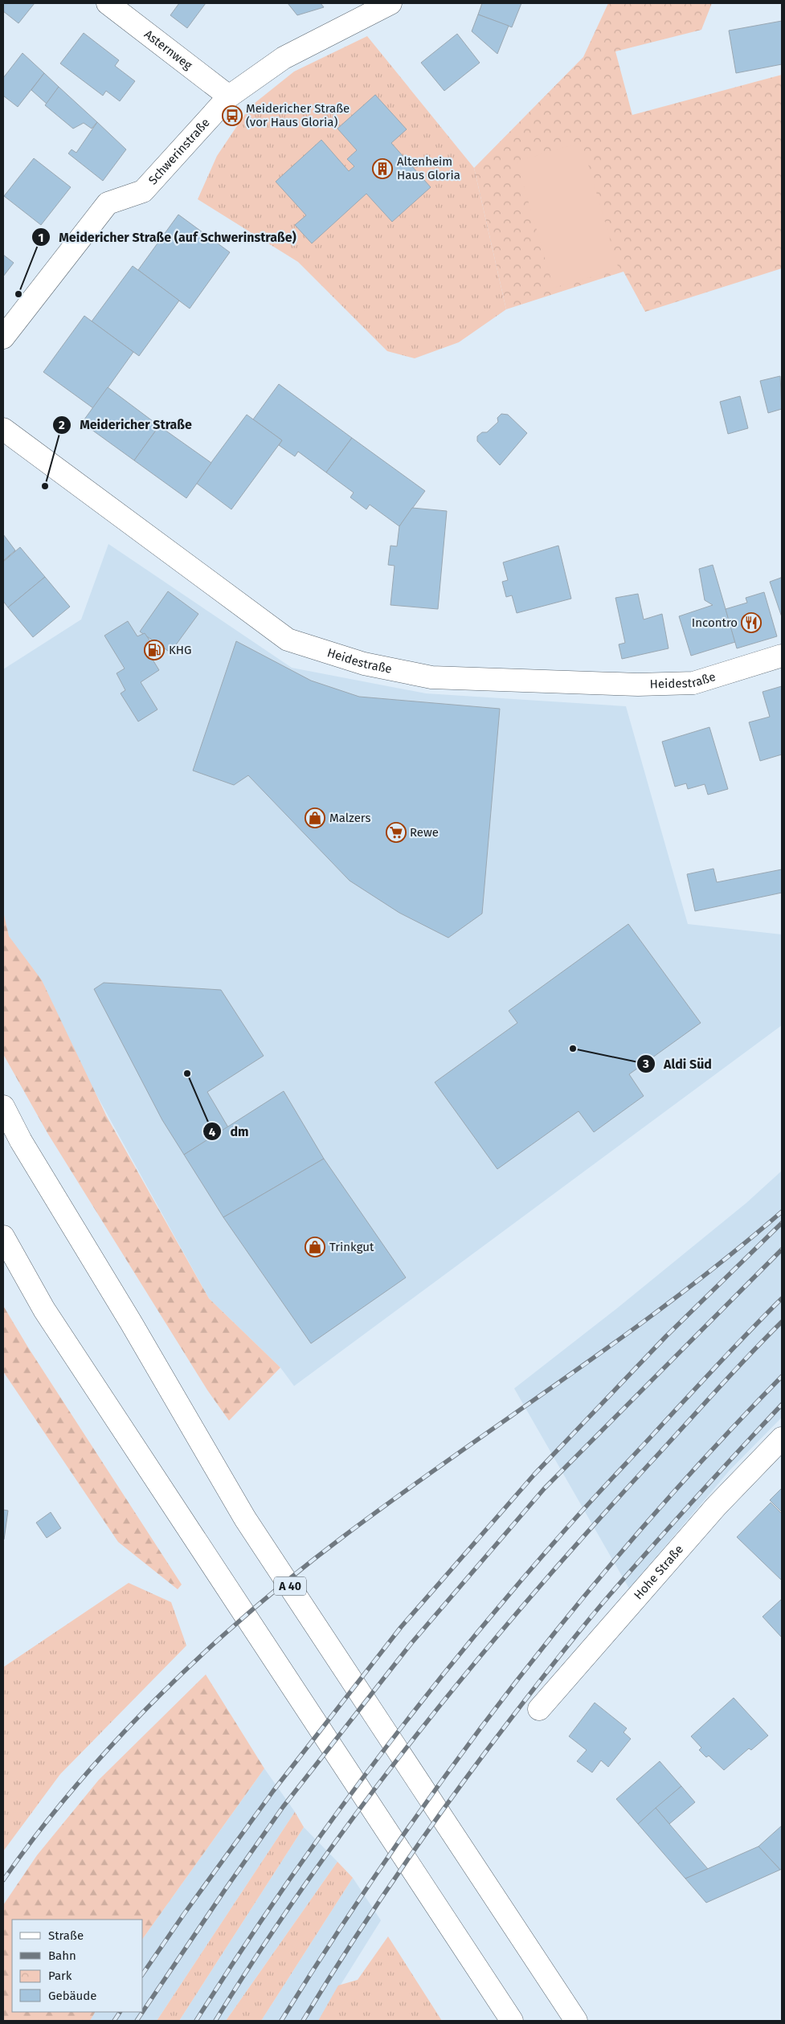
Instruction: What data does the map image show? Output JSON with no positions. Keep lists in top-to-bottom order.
{
  "streets": {
    "main road": [
      "Asternweg",
      "Schwerinstraße",
      "Heidestraße",
      "Hohe Straße",
      "A 40"
    ]
  },
  "crossings": [
    ["Asternweg", "Schwerinstraße"]
  ],
  "places": {
    "bus stop": ["Meidericher Straße (vor Haus Gloria)"],
    "building": ["Altenheim Haus Gloria"],
    "other": [
      "Meidericher Straße (auf Schwerinstraße)",
      "Meidericher Straße",
      "Aldi Süd",
      "dm"
    ],
    "restaurant": ["Incontro"],
    "fuel station": ["KHG"],
    "shop": ["Malzers", "Trinkgut"],
    "supermarket": ["Rewe"]
  },
  "legend": [
    "Straße",
    "Bahn",
    "Park",
    "Gebäude"
  ]
}
